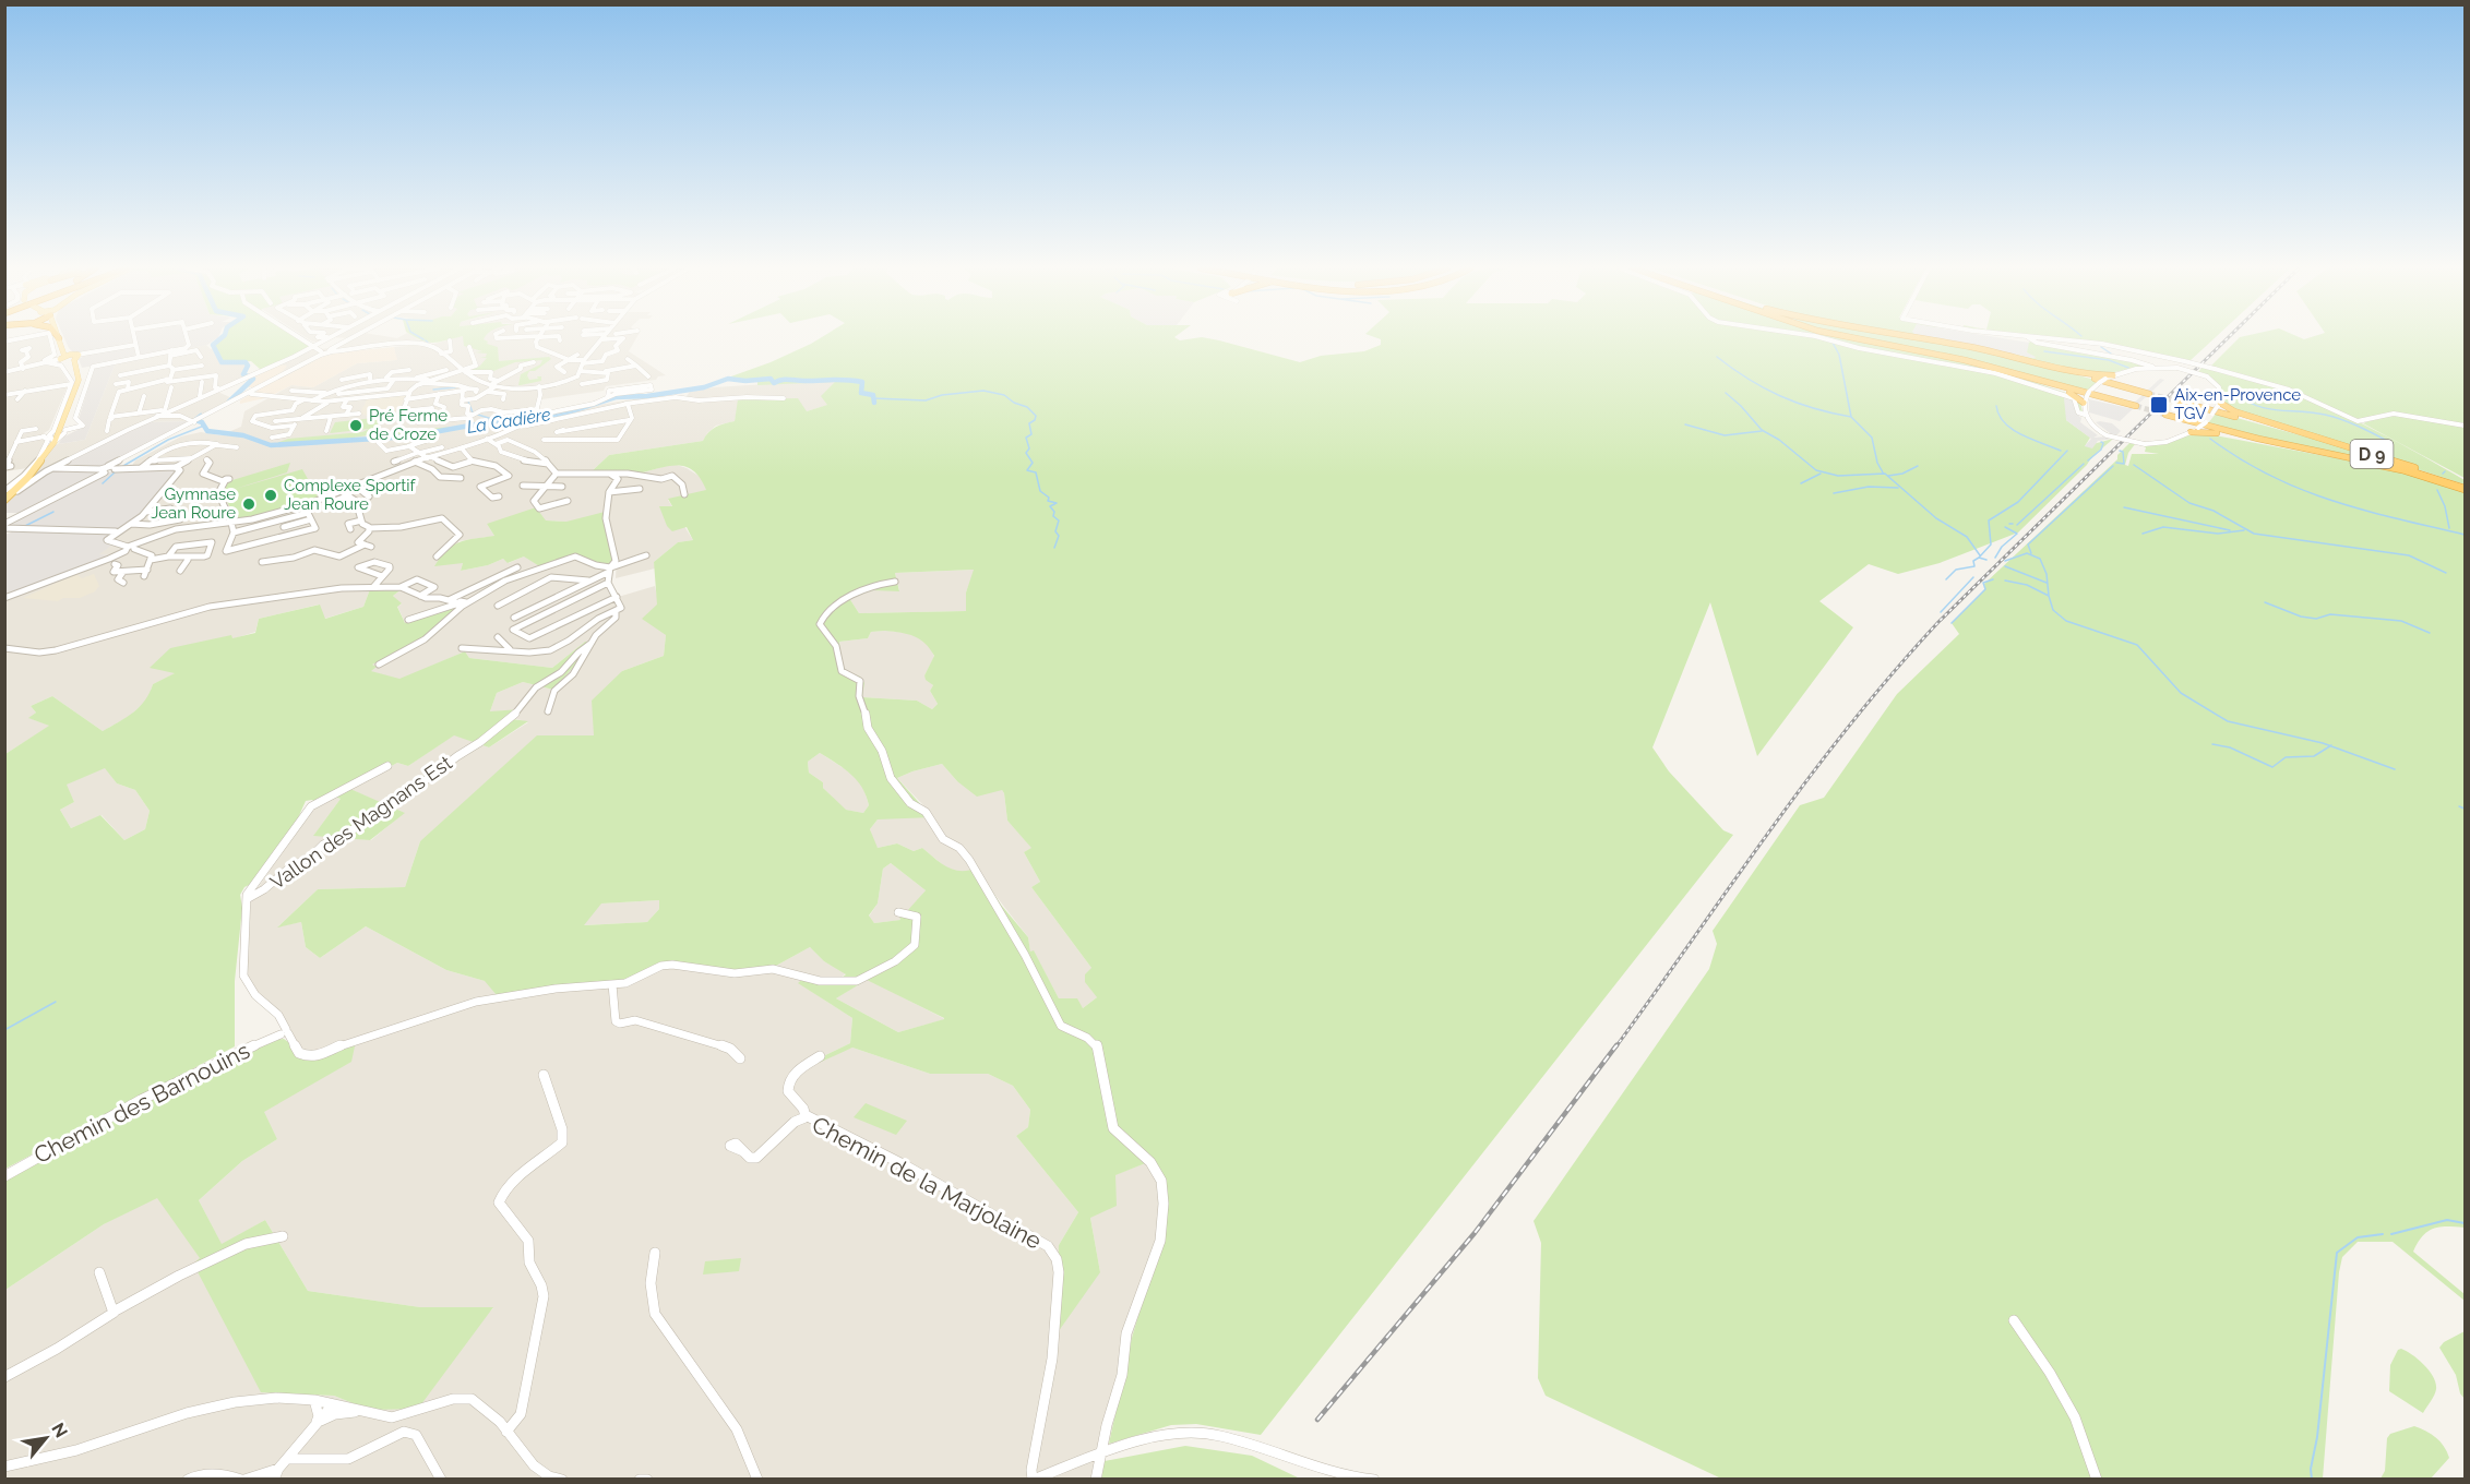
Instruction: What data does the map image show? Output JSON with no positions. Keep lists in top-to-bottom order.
{
  "streets": {
    "highway": ["D 9"],
    "street": ["Vallon des Magnans Est", "Chemin des Barnouins", "Chemin de la Marjolaine"]
  },
  "water": ["La Cadière"],
  "places": {
    "transit": ["Aix-en-Provence TGV"],
    "other": ["Pré Ferme de Croze", "Complexe Sportif Jean Roure", "Gymnase Jean Roure"]
  },
  "north": "top right"
}
